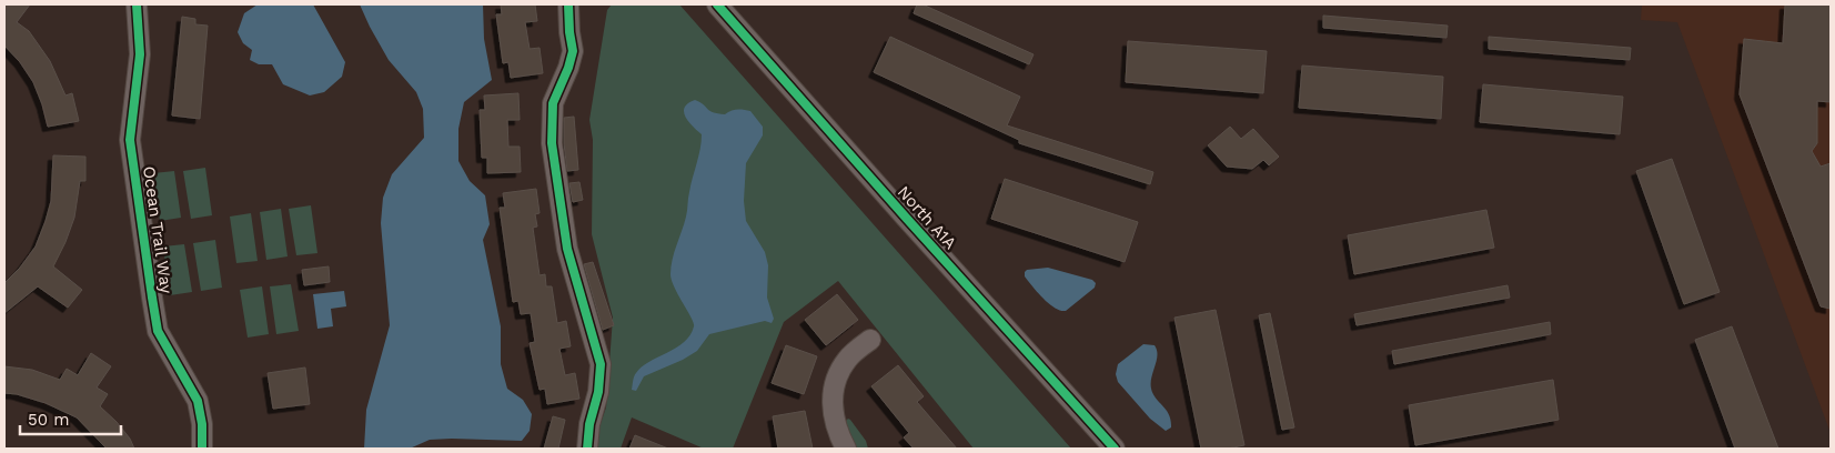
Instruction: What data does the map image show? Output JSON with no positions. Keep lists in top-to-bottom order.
{
  "streets": {
    "street": ["North A1A", "Ocean Trail Way"]
  },
  "scale_bar": "50 m"
}
